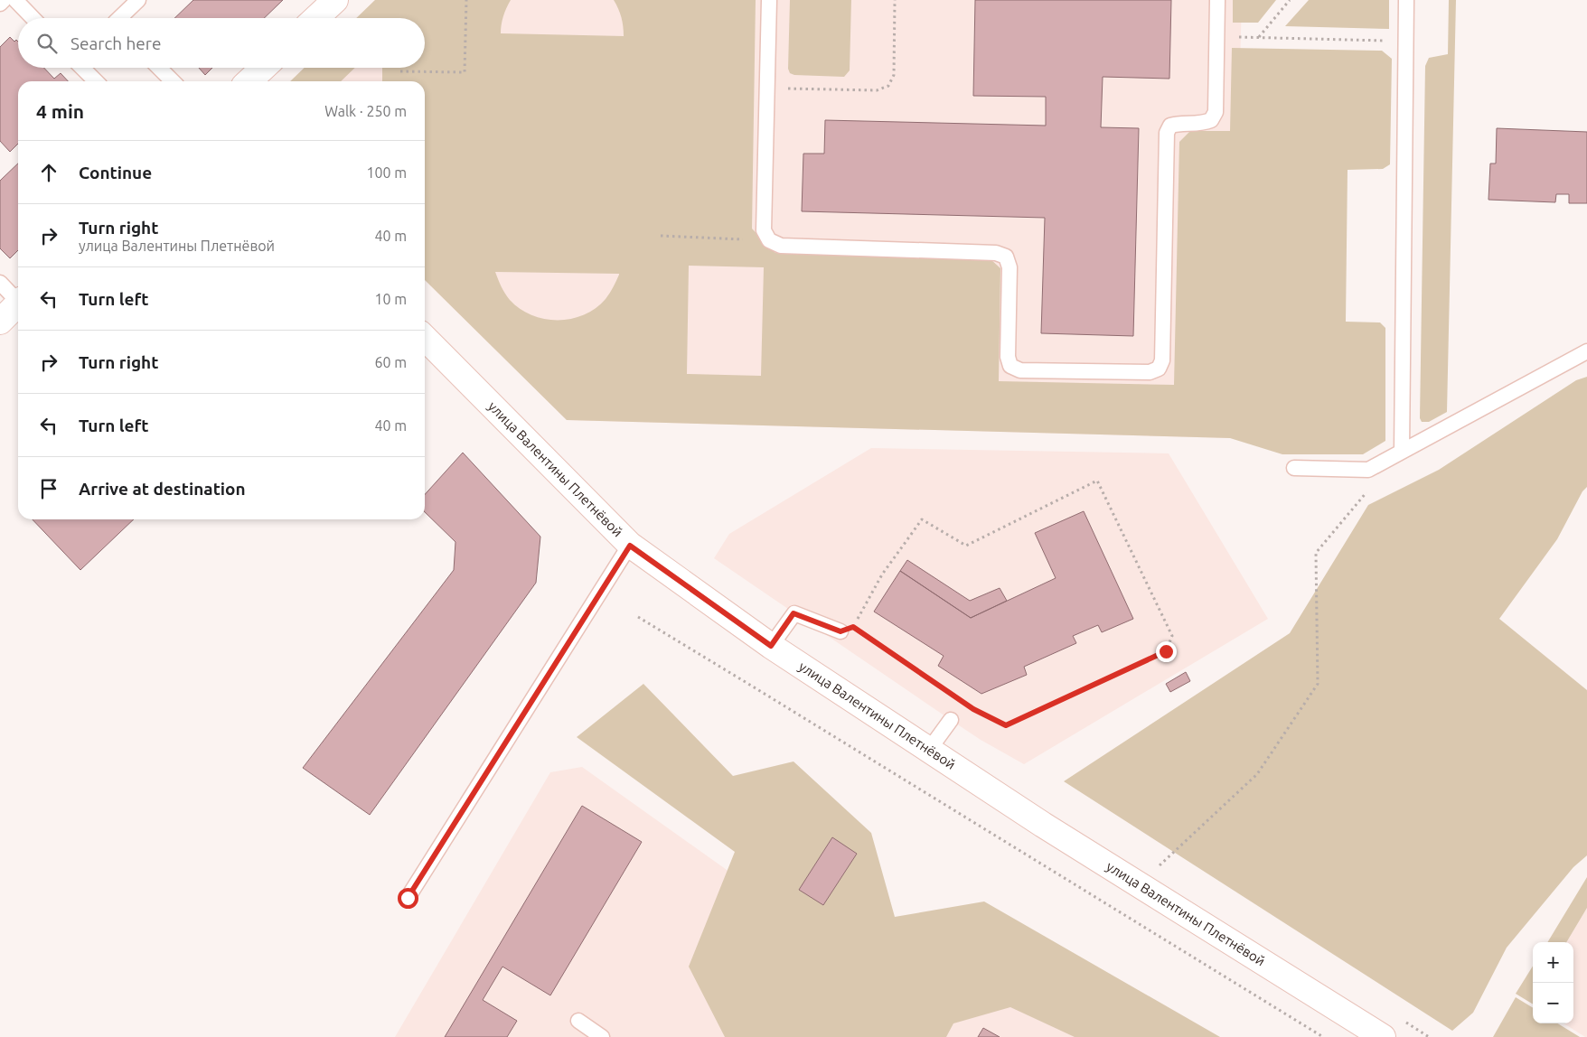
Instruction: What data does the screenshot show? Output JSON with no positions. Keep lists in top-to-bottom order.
{
  "streets": {
    "street": ["улица Валентины Плетнёвой"]
  },
  "page": {
    "search": "Search here",
    "heading": ["4 min", "Walk · 250 m"],
    "list": [
      ["Continue", "100 m"],
      ["Turn right", "улица Валентины Плетнёвой", "40 m"],
      ["Turn left", "10 m"],
      ["Turn right", "60 m"],
      ["Turn left", "40 m"],
      "Arrive at destination"
    ],
    "map_buttons": ["+", "−"]
  }
}
